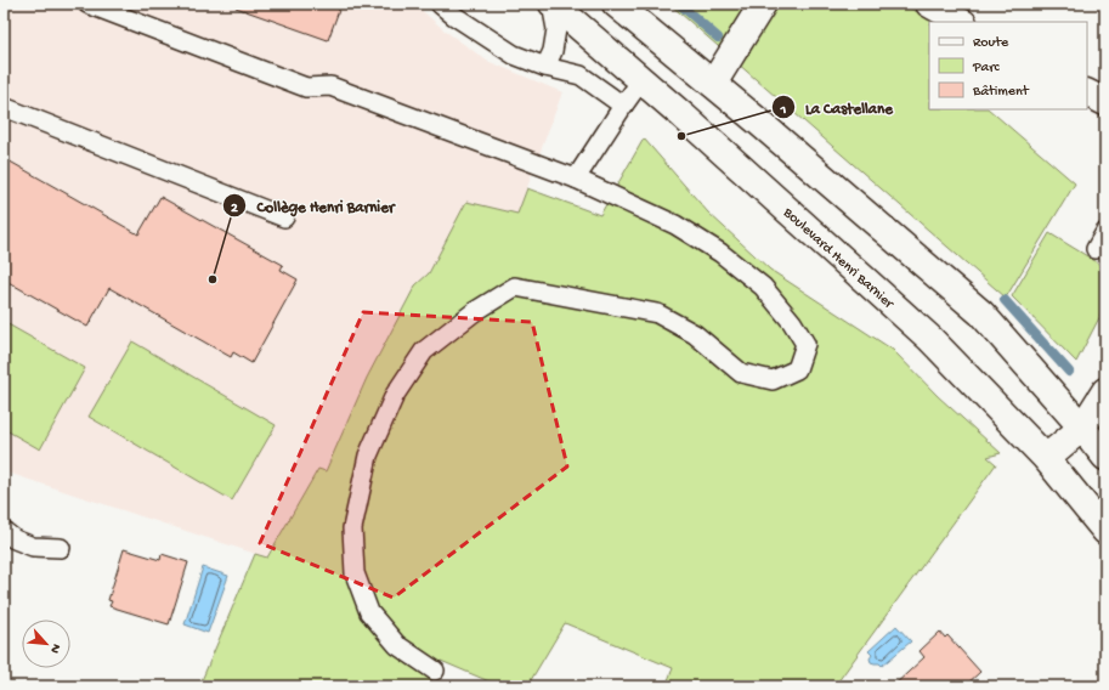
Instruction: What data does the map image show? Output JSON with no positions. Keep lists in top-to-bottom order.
{
  "streets": {
    "main road": ["Boulevard Henri Barnier"]
  },
  "places": ["La Castellane", "Collège Henri Barnier"],
  "legend": ["Route", "Parc", "Bâtiment"],
  "north": "bottom right"
}
